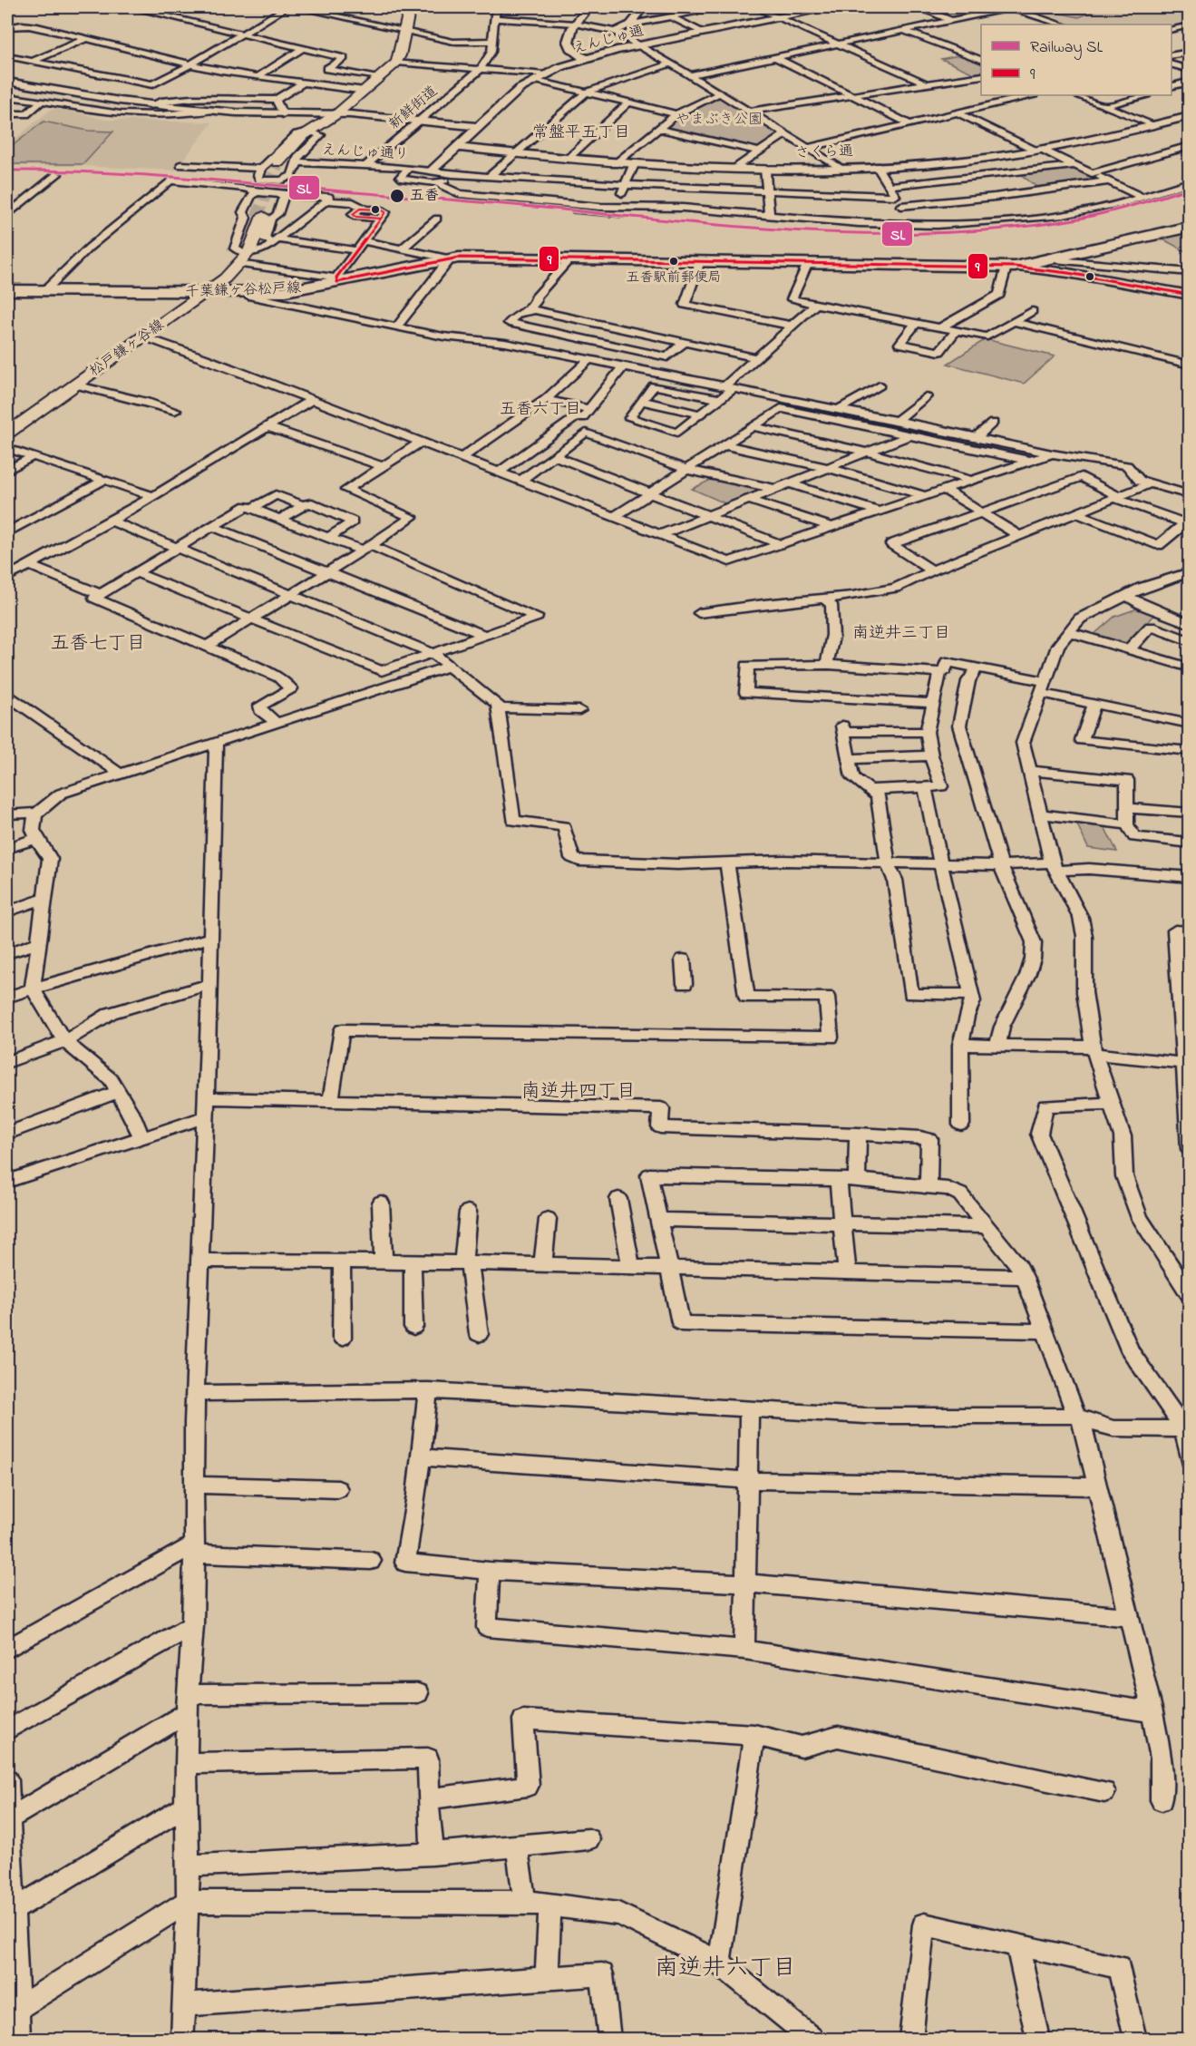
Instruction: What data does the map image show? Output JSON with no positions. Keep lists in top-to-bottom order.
{
  "streets": {
    "main road": ["千葉鎌ヶ谷松戸線", "松戸鎌ヶ谷線"],
    "street": [
      "えんじゅ通",
      "新鮮街道",
      "えんじゅ通り",
      "さくら通"
    ]
  },
  "crossings": [
    ["えんじゅ通", "えんじゅ通り"],
    ["えんじゅ通", "さくら通"],
    ["新鮮街道", "えんじゅ通り"],
    ["千葉鎌ヶ谷松戸線", "松戸鎌ヶ谷線"]
  ],
  "districts": [
    "常盤平五丁目",
    "五香六丁目",
    "南逆井三丁目",
    "五香七丁目",
    "南逆井四丁目",
    "南逆井六丁目"
  ],
  "parks": ["やまぶき公園"],
  "places": ["五香", "五香駅前郵便局"],
  "lines": ["rail line SL", "transit line 9"],
  "legend": ["Railway SL", "9"]
}
